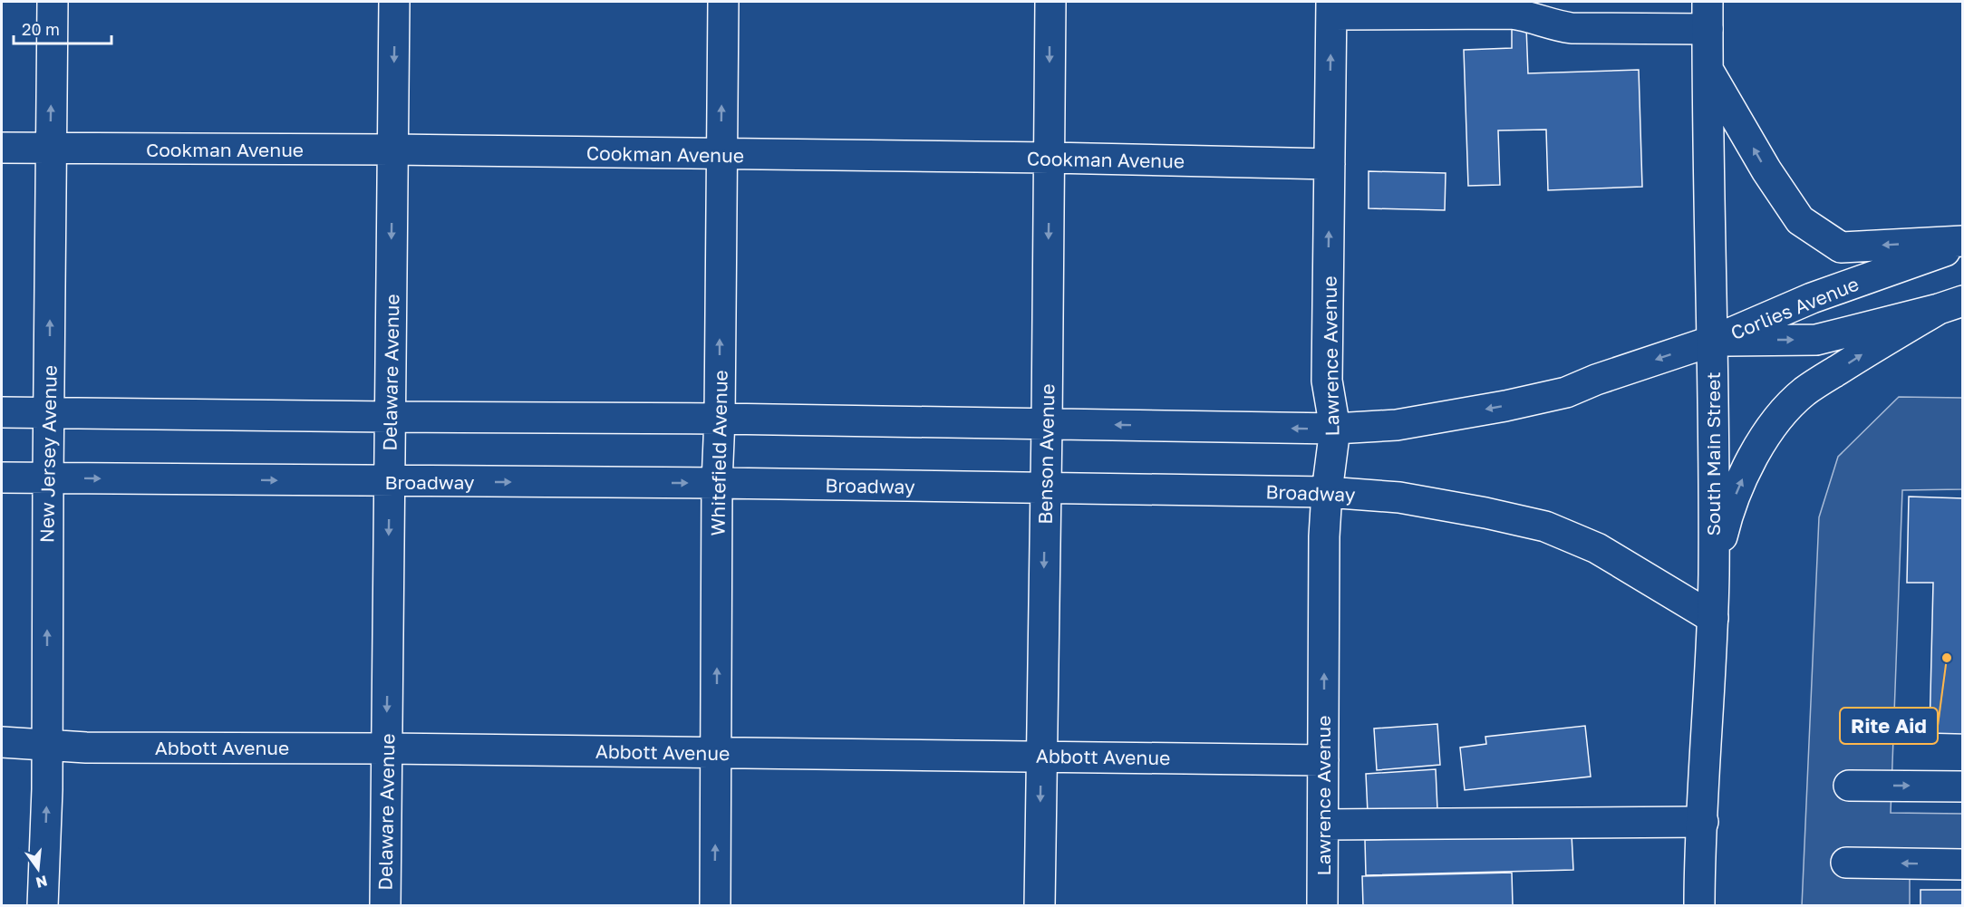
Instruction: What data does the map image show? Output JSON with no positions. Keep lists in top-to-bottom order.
{
  "streets": {
    "street": [
      "Cookman Avenue",
      "Corlies Avenue",
      "Lawrence Avenue",
      "Delaware Avenue",
      "Whitefield Avenue",
      "New Jersey Avenue",
      "Benson Avenue",
      "South Main Street",
      "Broadway",
      "Abbott Avenue"
    ]
  },
  "crossings": [
    ["Cookman Avenue", "Lawrence Avenue"],
    ["Cookman Avenue", "Delaware Avenue"],
    ["Cookman Avenue", "Whitefield Avenue"],
    ["Cookman Avenue", "New Jersey Avenue"],
    ["Cookman Avenue", "Benson Avenue"],
    ["Corlies Avenue", "South Main Street"],
    ["Lawrence Avenue", "Broadway"],
    ["Lawrence Avenue", "Abbott Avenue"],
    ["Delaware Avenue", "Broadway"],
    ["Delaware Avenue", "Abbott Avenue"],
    ["Whitefield Avenue", "Broadway"],
    ["Whitefield Avenue", "Abbott Avenue"],
    ["New Jersey Avenue", "Broadway"],
    ["New Jersey Avenue", "Abbott Avenue"],
    ["Benson Avenue", "Broadway"],
    ["Benson Avenue", "Abbott Avenue"],
    ["South Main Street", "Broadway"]
  ],
  "one_way": [
    "Lawrence Avenue",
    "Delaware Avenue",
    "Whitefield Avenue",
    "New Jersey Avenue",
    "Benson Avenue"
  ],
  "places": ["Rite Aid"],
  "scale_bar": "20 m",
  "north": "bottom"
}
